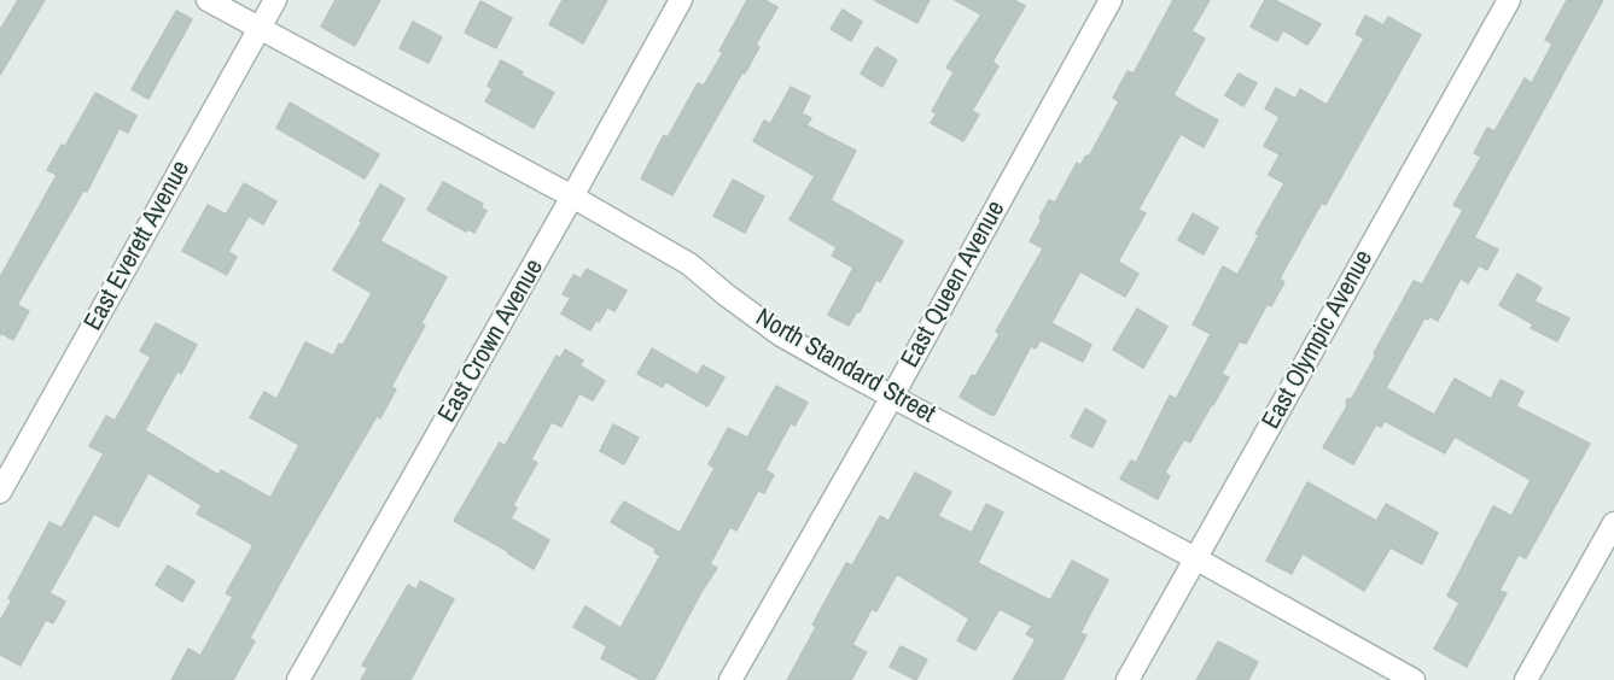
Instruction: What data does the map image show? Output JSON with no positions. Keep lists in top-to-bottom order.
{
  "streets": {
    "street": [
      "East Everett Avenue",
      "East Queen Avenue",
      "East Olympic Avenue",
      "East Crown Avenue",
      "North Standard Street"
    ]
  },
  "crossings": [
    ["East Everett Avenue", "North Standard Street"],
    ["East Queen Avenue", "North Standard Street"],
    ["East Olympic Avenue", "North Standard Street"],
    ["East Crown Avenue", "North Standard Street"]
  ]
}
